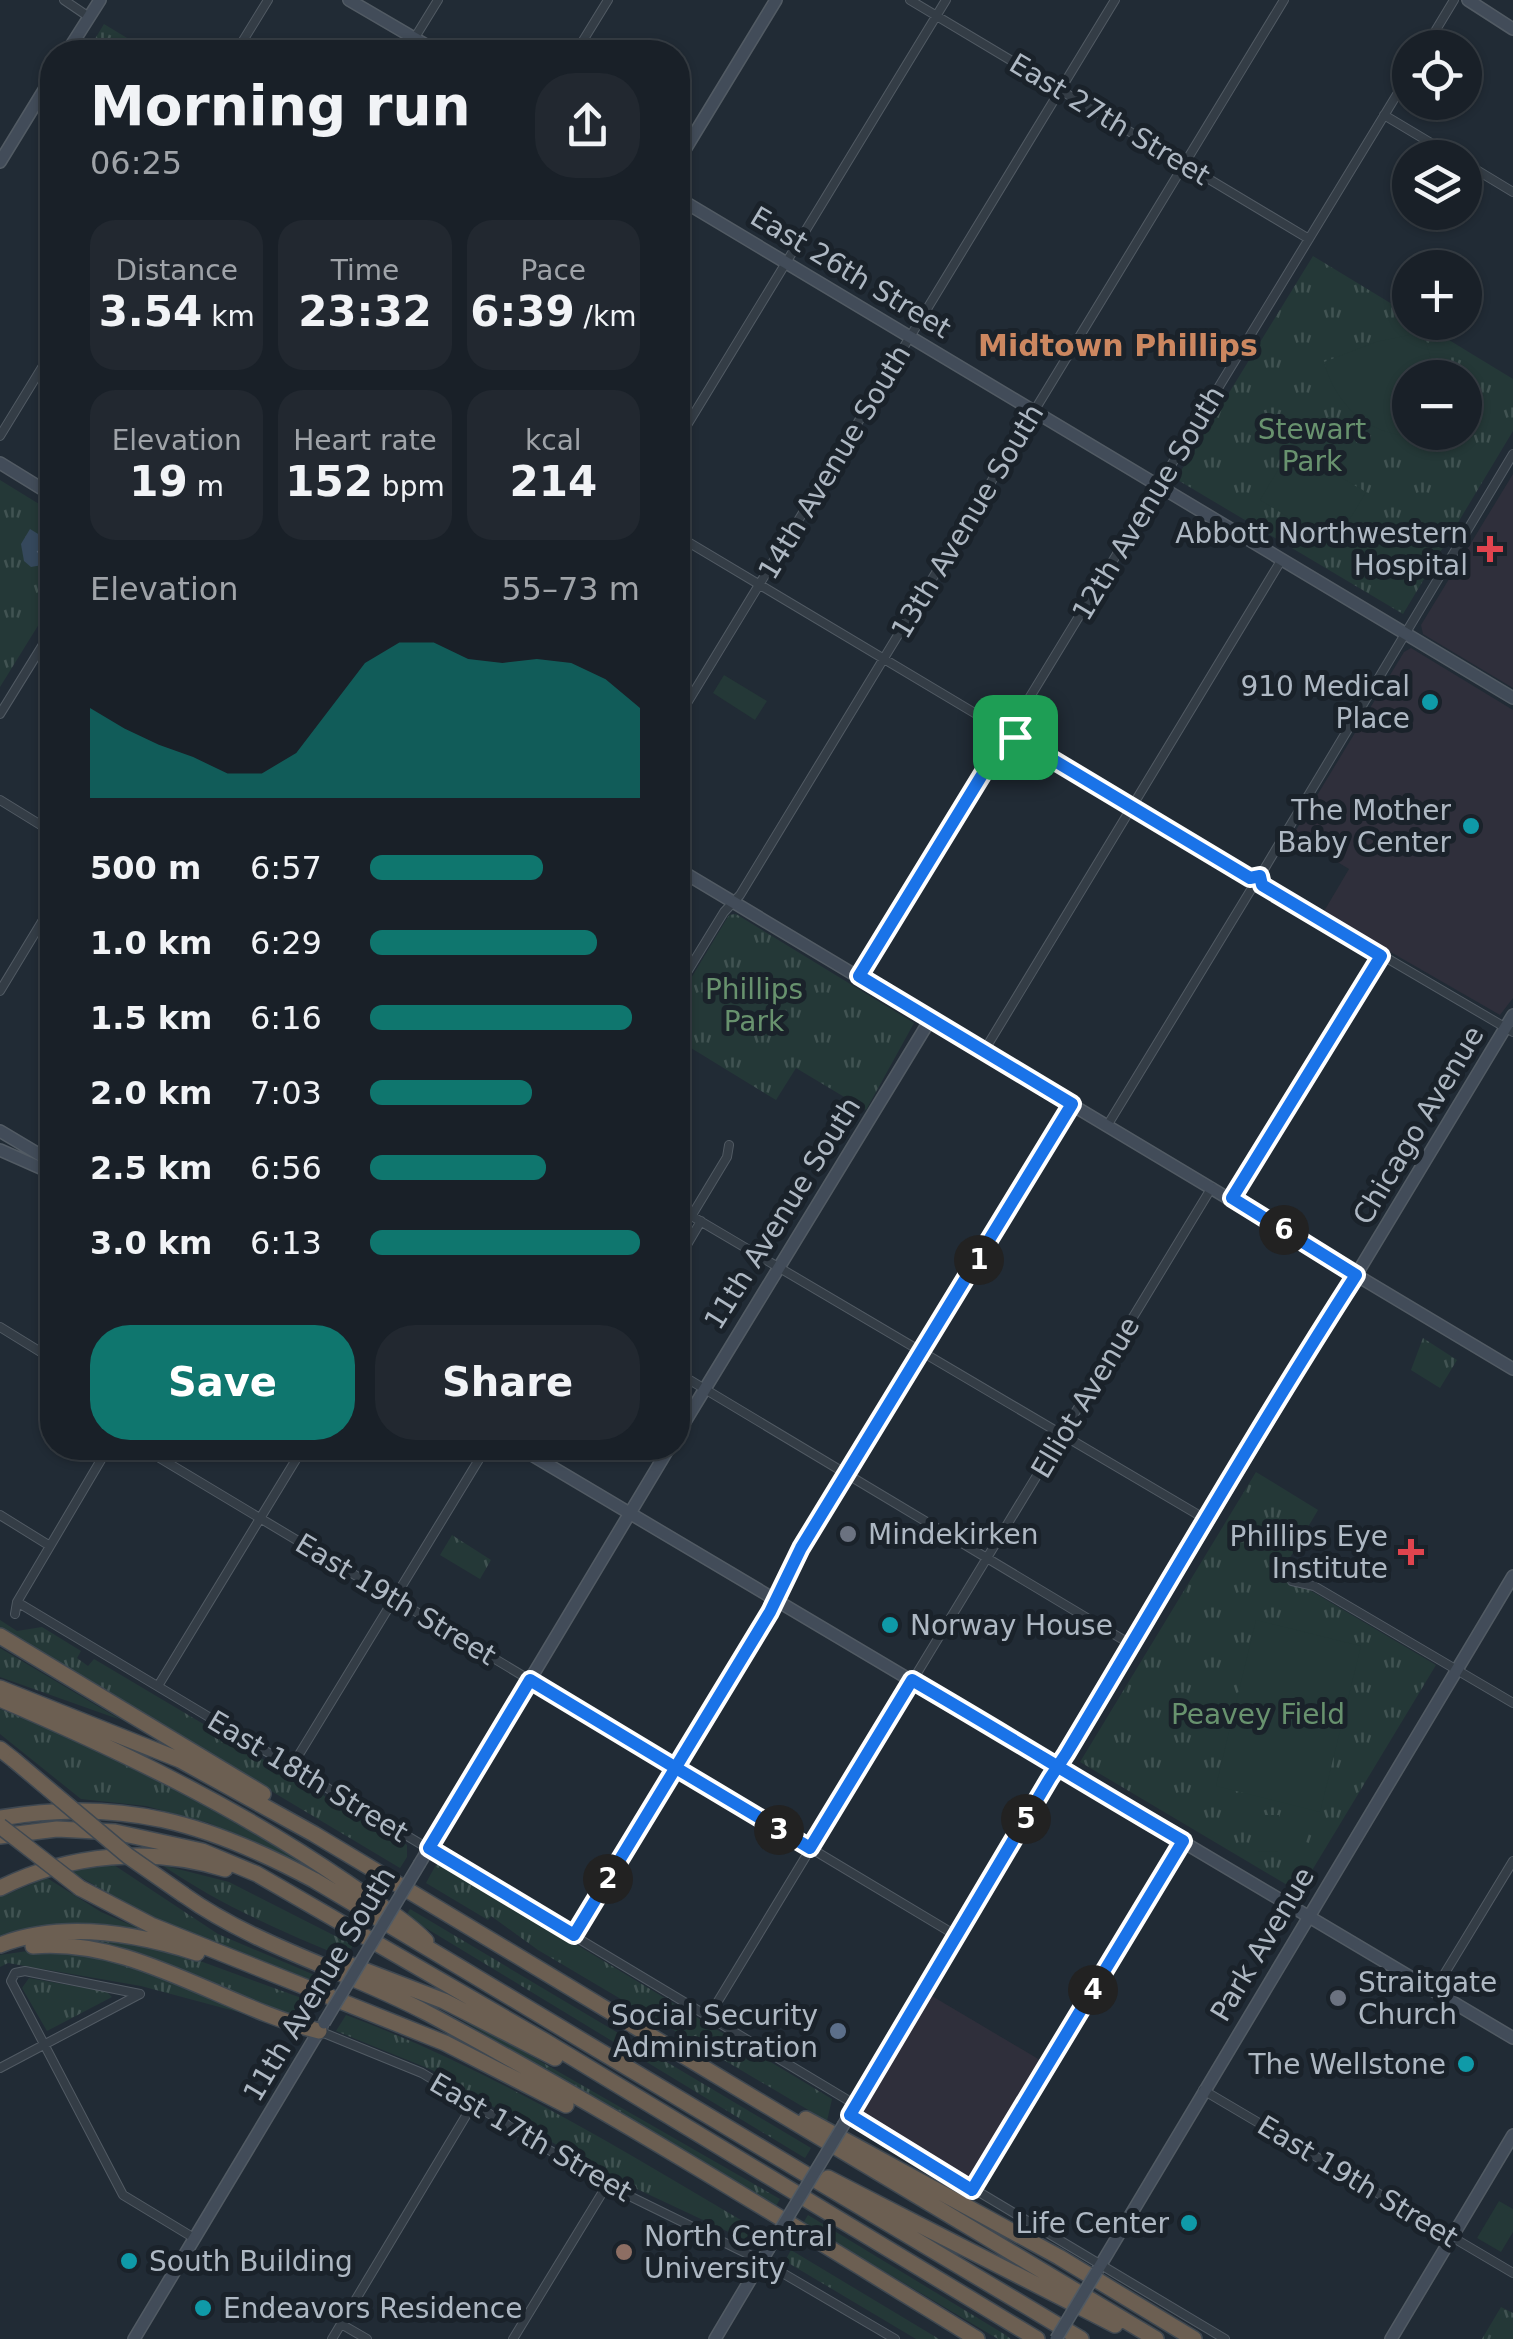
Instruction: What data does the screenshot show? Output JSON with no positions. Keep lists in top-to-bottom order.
{
  "streets": {
    "street": [
      "East 27th Street",
      "East 26th Street",
      "14th Avenue South",
      "12th Avenue South",
      "13th Avenue South",
      "Chicago Avenue",
      "11th Avenue South",
      "Elliot Avenue",
      "East 19th Street",
      "East 18th Street",
      "Park Avenue",
      "East 17th Street"
    ]
  },
  "crossings": [
    ["East 27th Street", "14th Avenue South"],
    ["East 27th Street", "12th Avenue South"],
    ["East 27th Street", "13th Avenue South"],
    ["East 26th Street", "14th Avenue South"],
    ["East 26th Street", "12th Avenue South"],
    ["East 26th Street", "13th Avenue South"],
    ["Chicago Avenue", "East 19th Street"],
    ["Chicago Avenue", "East 18th Street"],
    ["Chicago Avenue", "East 17th Street"],
    ["11th Avenue South", "East 19th Street"],
    ["11th Avenue South", "East 18th Street"],
    ["11th Avenue South", "East 17th Street"],
    ["Elliot Avenue", "East 19th Street"],
    ["Elliot Avenue", "East 18th Street"],
    ["East 19th Street", "Park Avenue"],
    ["East 18th Street", "Park Avenue"]
  ],
  "districts": ["Midtown Phillips"],
  "parks": ["Stewart Park", "Phillips Park", "Peavey Field"],
  "places": {
    "health": ["Abbott Northwestern Hospital", "Phillips Eye Institute"],
    "other": [
      "910 Medical Place",
      "The Mother Baby Center",
      "Mindekirken",
      "Norway House",
      "Straitgate Church",
      "Social Security Administration",
      "The Wellstone",
      "Life Center",
      "North Central University",
      "South Building",
      "Endeavors Residence"
    ]
  },
  "page": {
    "map_buttons": ["+", "−"],
    "heading": ["Morning run", "06:25"],
    "stats": [
      ["Distance", "3.54 km"],
      ["Time", "23:32"],
      ["Pace", "6:39 /km"],
      ["Elevation", "19 m"],
      ["Heart rate", "152 bpm"],
      ["kcal", "214"]
    ],
    "chart": ["Elevation", "55–73 m"],
    "list": [
      {
        "name": "500 m",
        "note": "6:57"
      },
      {
        "name": "1.0 km",
        "note": "6:29"
      },
      {
        "name": "1.5 km",
        "note": "6:16"
      },
      {
        "name": "2.0 km",
        "note": "7:03"
      },
      {
        "name": "2.5 km",
        "note": "6:56"
      },
      {
        "name": "3.0 km",
        "note": "6:13"
      }
    ],
    "pins": [
      "6",
      "1",
      "5",
      "3",
      "2",
      "4"
    ],
    "buttons": ["Save", "Share"]
  }
}
